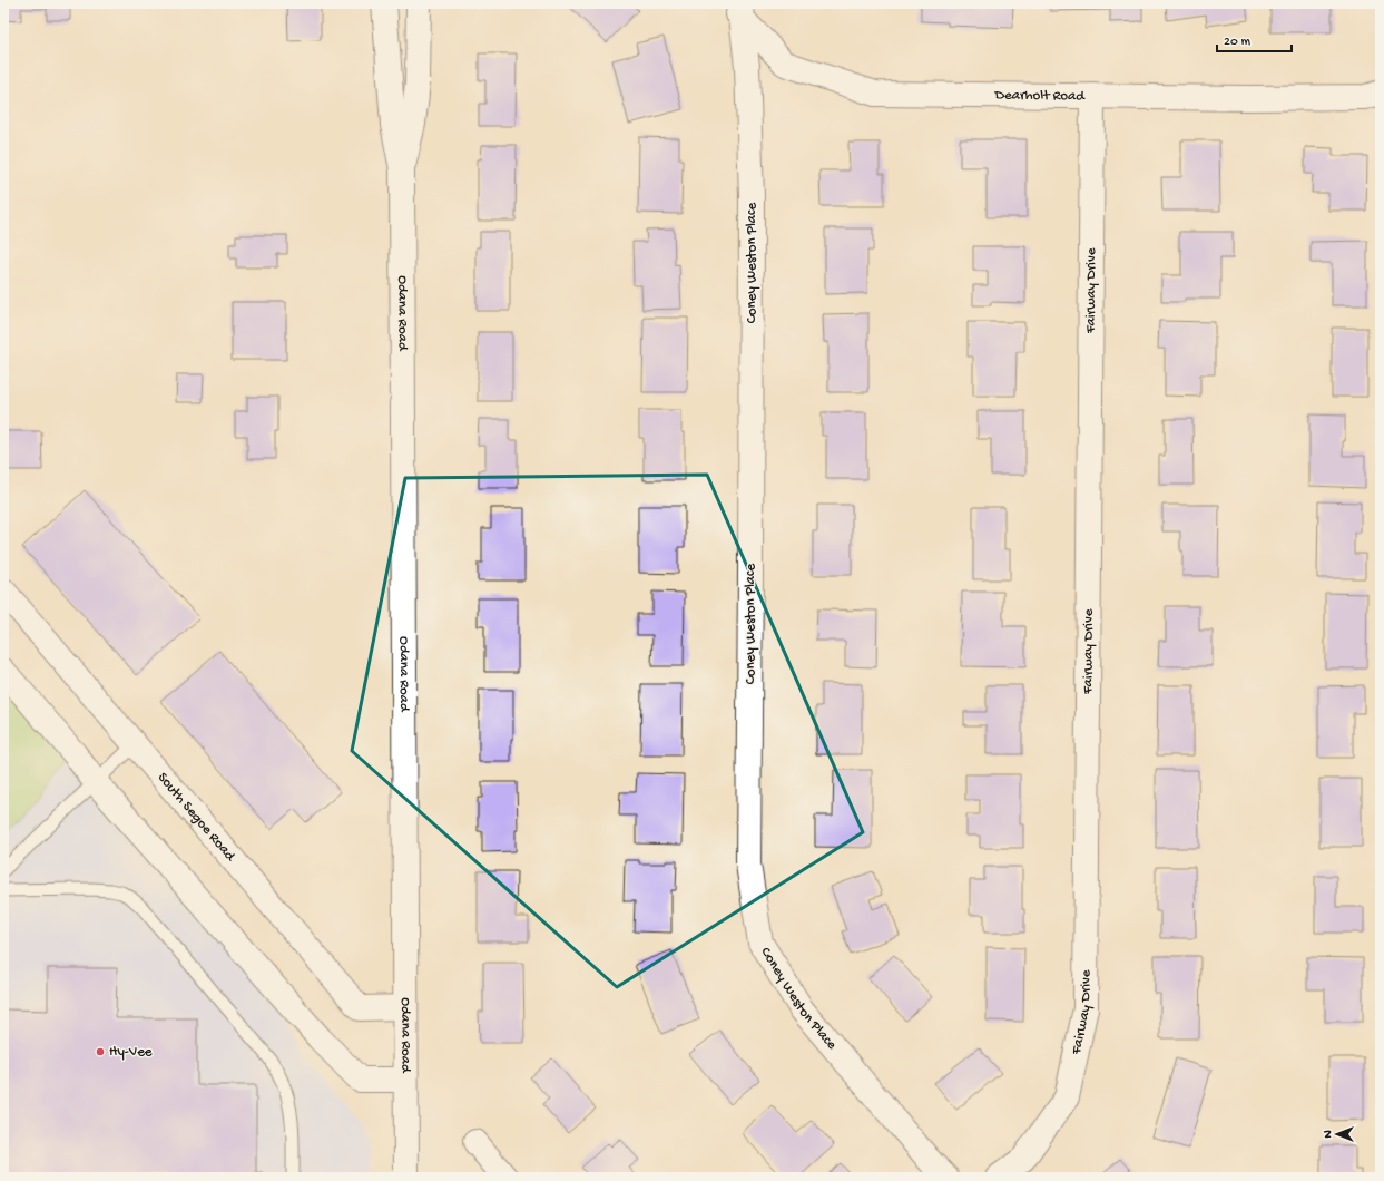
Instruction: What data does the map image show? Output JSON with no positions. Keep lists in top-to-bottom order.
{
  "streets": {
    "street": [
      "Dearholt Road",
      "Coney Weston Place",
      "Fairway Drive",
      "Odana Road",
      "South Segoe Road"
    ]
  },
  "crossings": [
    ["Dearholt Road", "Coney Weston Place"],
    ["Dearholt Road", "Fairway Drive"],
    ["Odana Road", "South Segoe Road"]
  ],
  "places": ["Hy-Vee"],
  "scale_bar": "20 m",
  "north": "left"
}
